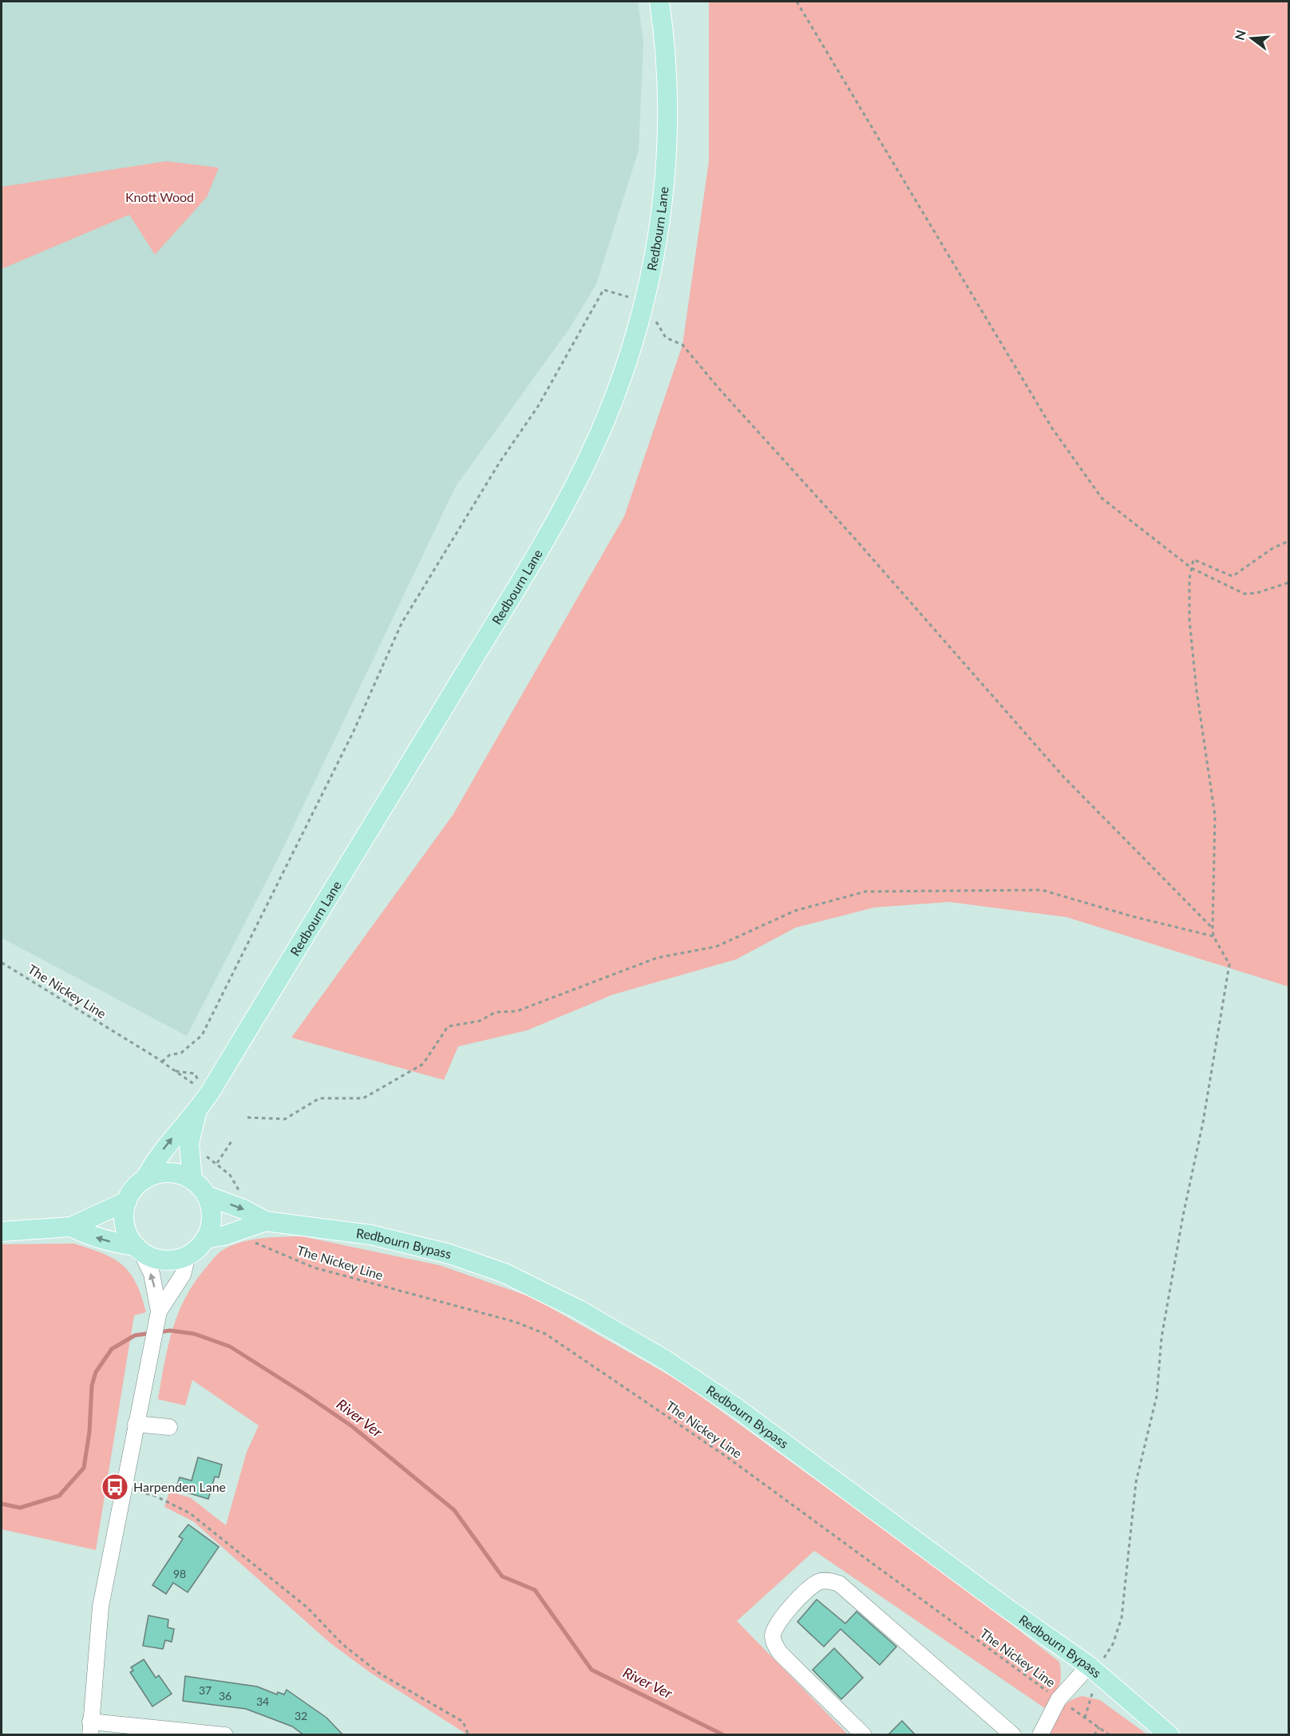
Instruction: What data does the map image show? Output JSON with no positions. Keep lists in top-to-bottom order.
{
  "streets": {
    "main road": ["Redbourn Lane", "Redbourn Bypass"],
    "path": ["The Nickey Line"]
  },
  "crossings": [
    ["Redbourn Lane", "The Nickey Line"],
    ["Redbourn Lane", "Redbourn Bypass"]
  ],
  "water": ["River Ver"],
  "parks": ["Knott Wood"],
  "places": {
    "bus stop": ["Harpenden Lane"]
  },
  "house_numbers": [
    "98",
    "37",
    "36",
    "34",
    "32"
  ],
  "north": "left"
}
